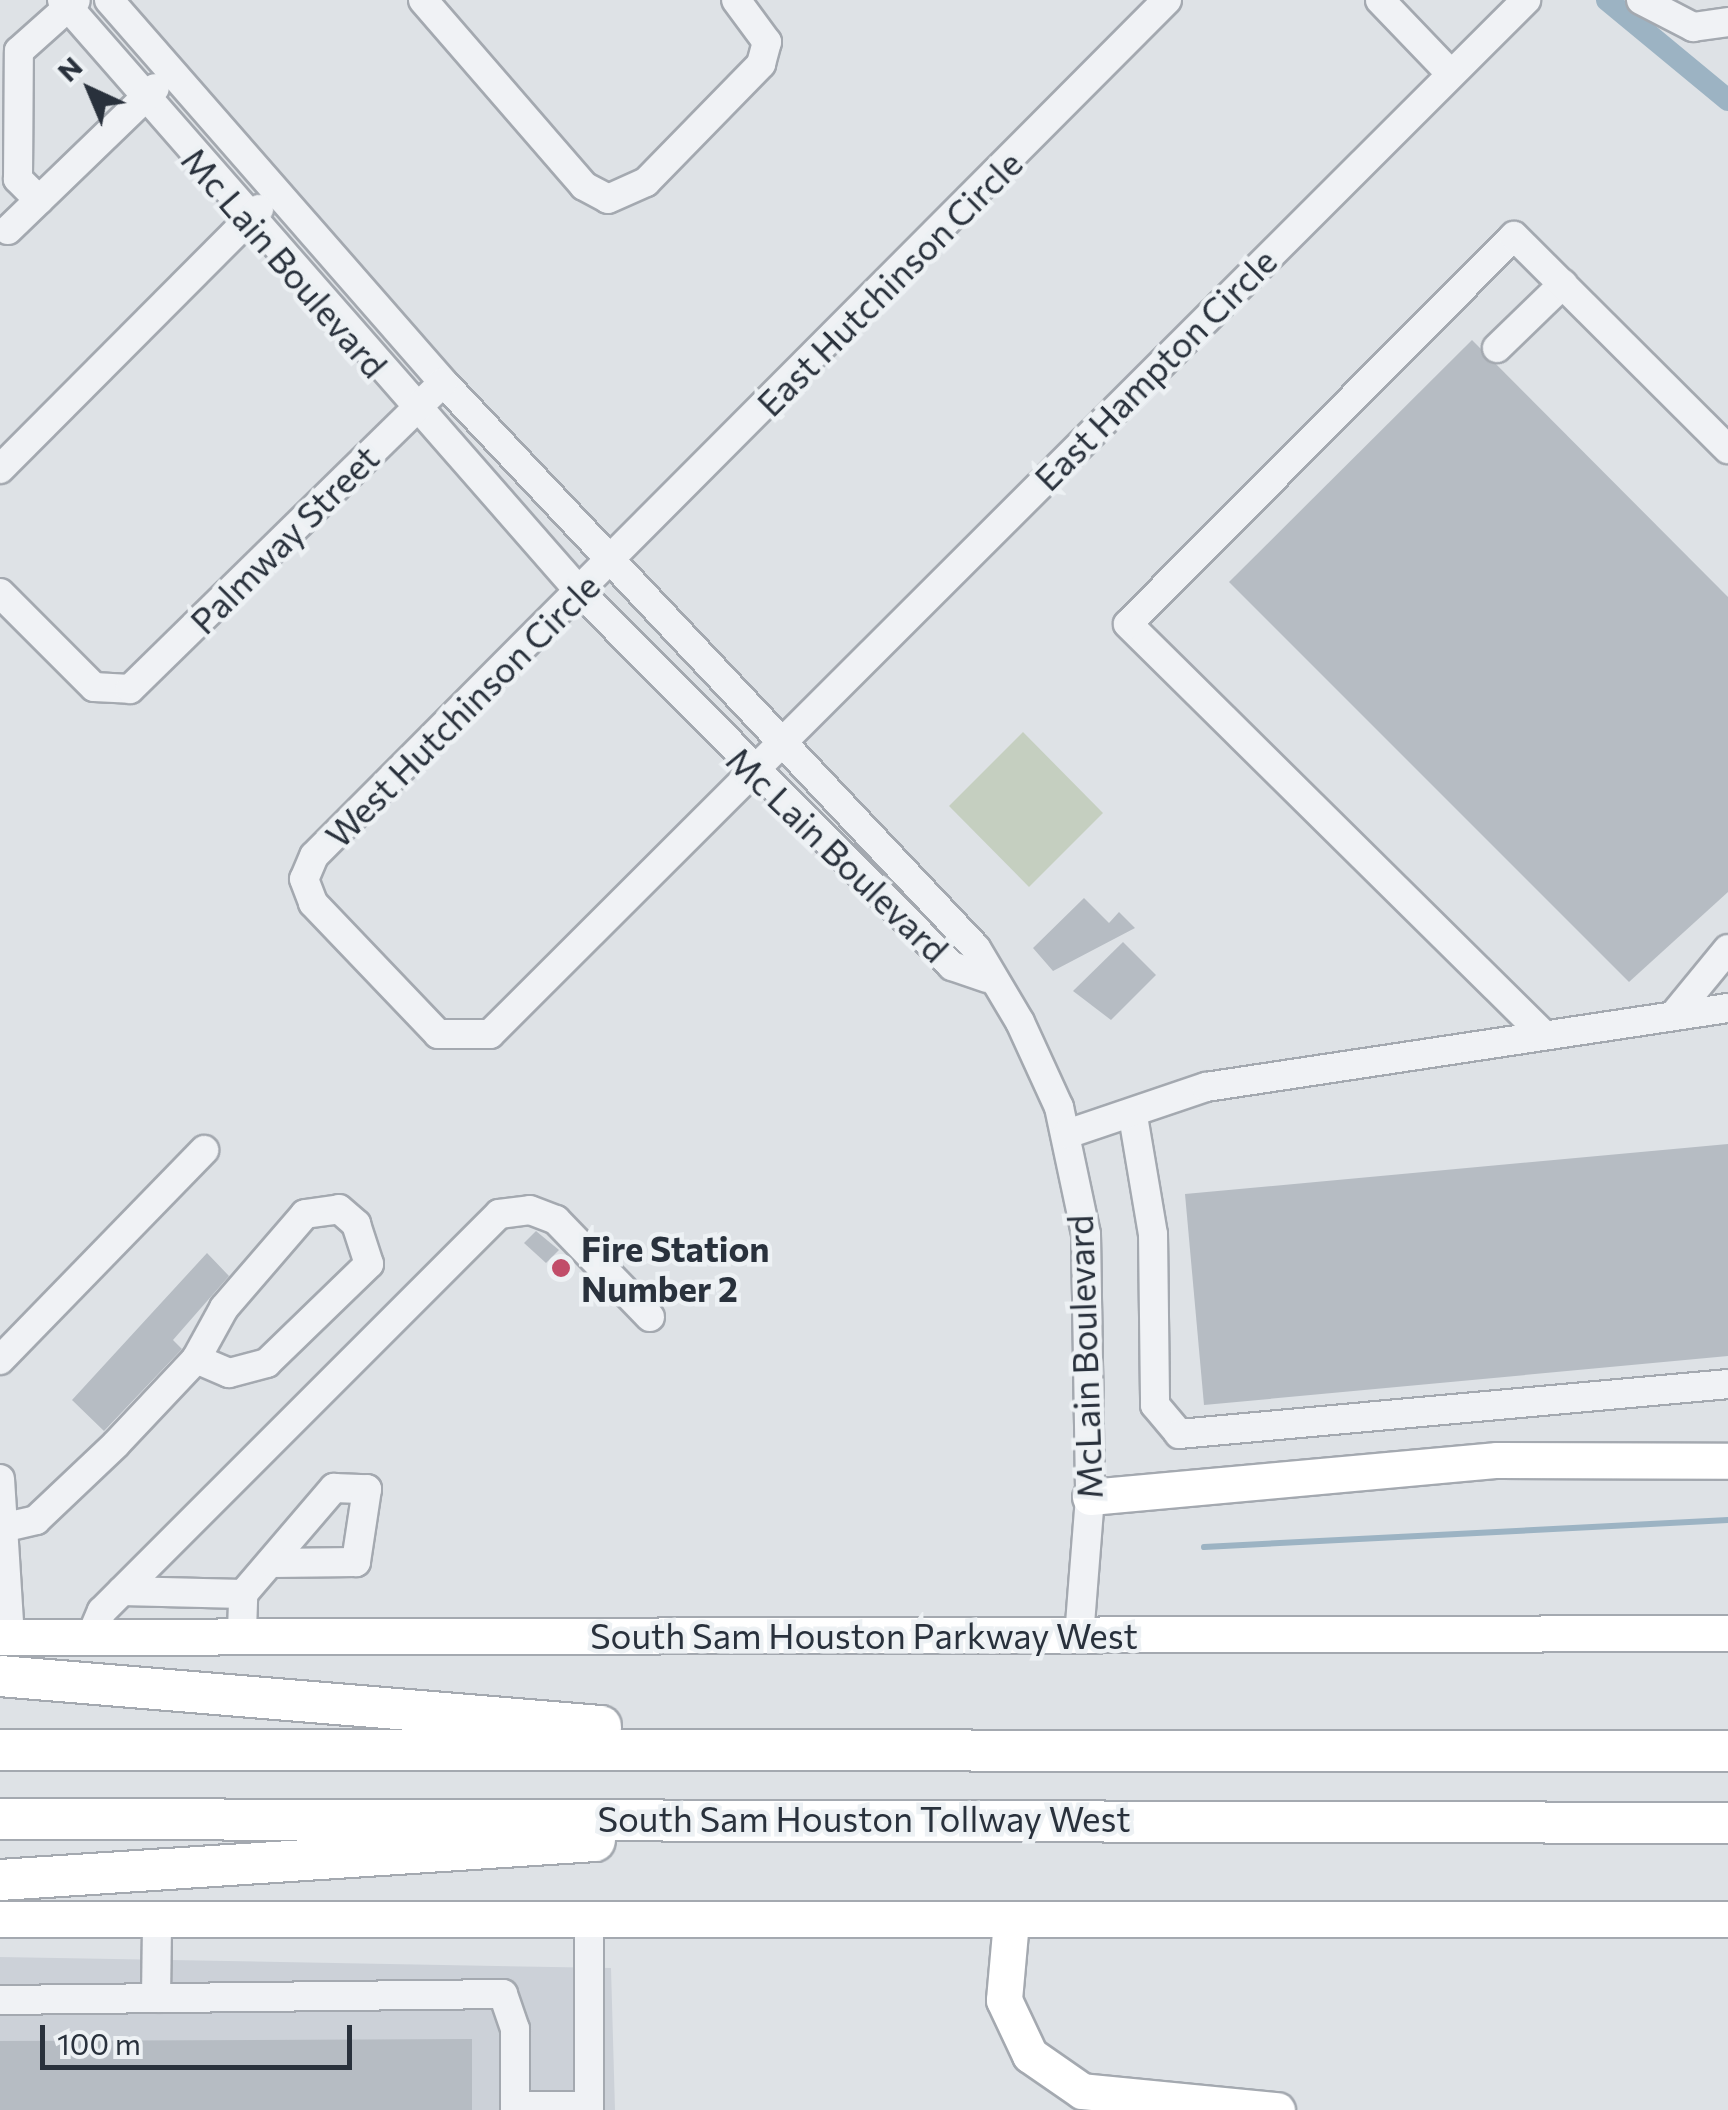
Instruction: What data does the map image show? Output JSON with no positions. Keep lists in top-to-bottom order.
{
  "streets": {
    "highway": ["South Sam Houston Tollway West"],
    "main road": ["South Sam Houston Parkway West"],
    "street": [
      "Mc Lain Boulevard",
      "East Hutchinson Circle",
      "East Hampton Circle",
      "Palmway Street",
      "West Hutchinson Circle",
      "McLain Boulevard"
    ]
  },
  "crossings": [
    ["Mc Lain Boulevard", "East Hutchinson Circle"],
    ["Mc Lain Boulevard", "East Hampton Circle"],
    ["Mc Lain Boulevard", "Palmway Street"],
    ["Mc Lain Boulevard", "West Hutchinson Circle"],
    ["Mc Lain Boulevard", "McLain Boulevard"],
    ["East Hutchinson Circle", "West Hutchinson Circle"],
    ["East Hampton Circle", "West Hutchinson Circle"],
    ["McLain Boulevard", "South Sam Houston Parkway West"]
  ],
  "places": ["Fire Station Number 2"],
  "scale_bar": "100 m",
  "north": "top left"
}
